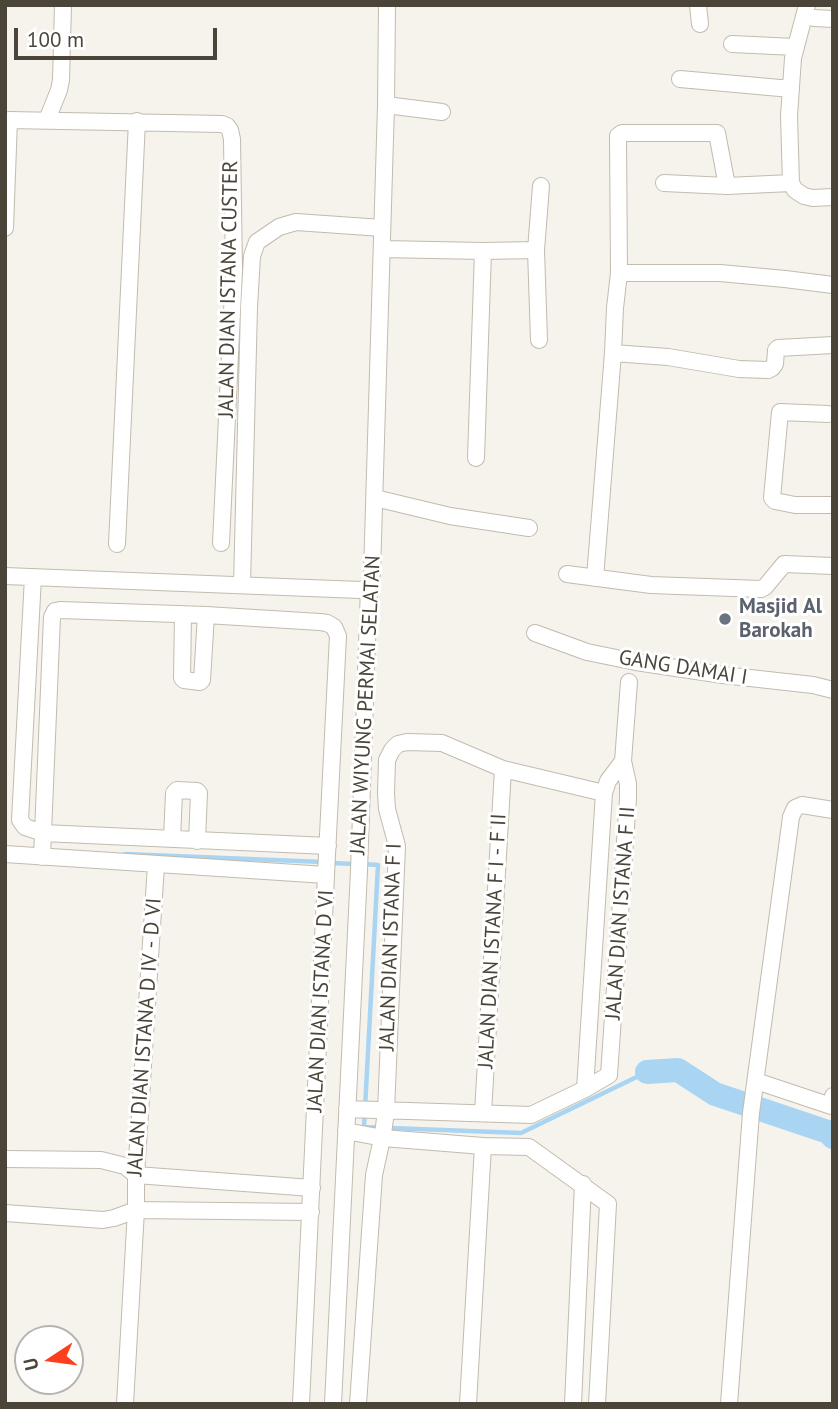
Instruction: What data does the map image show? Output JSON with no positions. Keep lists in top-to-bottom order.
{
  "streets": {
    "street": [
      "JALAN DIAN ISTANA CUSTER",
      "GANG DAMAI I",
      "JALAN WIYUNG PERMAI SELATAN",
      "JALAN DIAN ISTANA F II",
      "JALAN DIAN ISTANA F I - F II",
      "JALAN DIAN ISTANA F I",
      "JALAN DIAN ISTANA D VI",
      "JALAN DIAN ISTANA D IV - D VI"
    ]
  },
  "crossings": [
    ["JALAN WIYUNG PERMAI SELATAN", "JALAN DIAN ISTANA F II"],
    ["JALAN WIYUNG PERMAI SELATAN", "JALAN DIAN ISTANA D VI"],
    ["JALAN DIAN ISTANA F II", "JALAN DIAN ISTANA F I - F II"],
    ["JALAN DIAN ISTANA F II", "JALAN DIAN ISTANA F I"],
    ["JALAN DIAN ISTANA F I - F II", "JALAN DIAN ISTANA F I"],
    ["JALAN DIAN ISTANA D VI", "JALAN DIAN ISTANA D IV - D VI"]
  ],
  "places": ["Masjid Al Barokah"],
  "scale_bar": "100 m",
  "north": "left"
}
